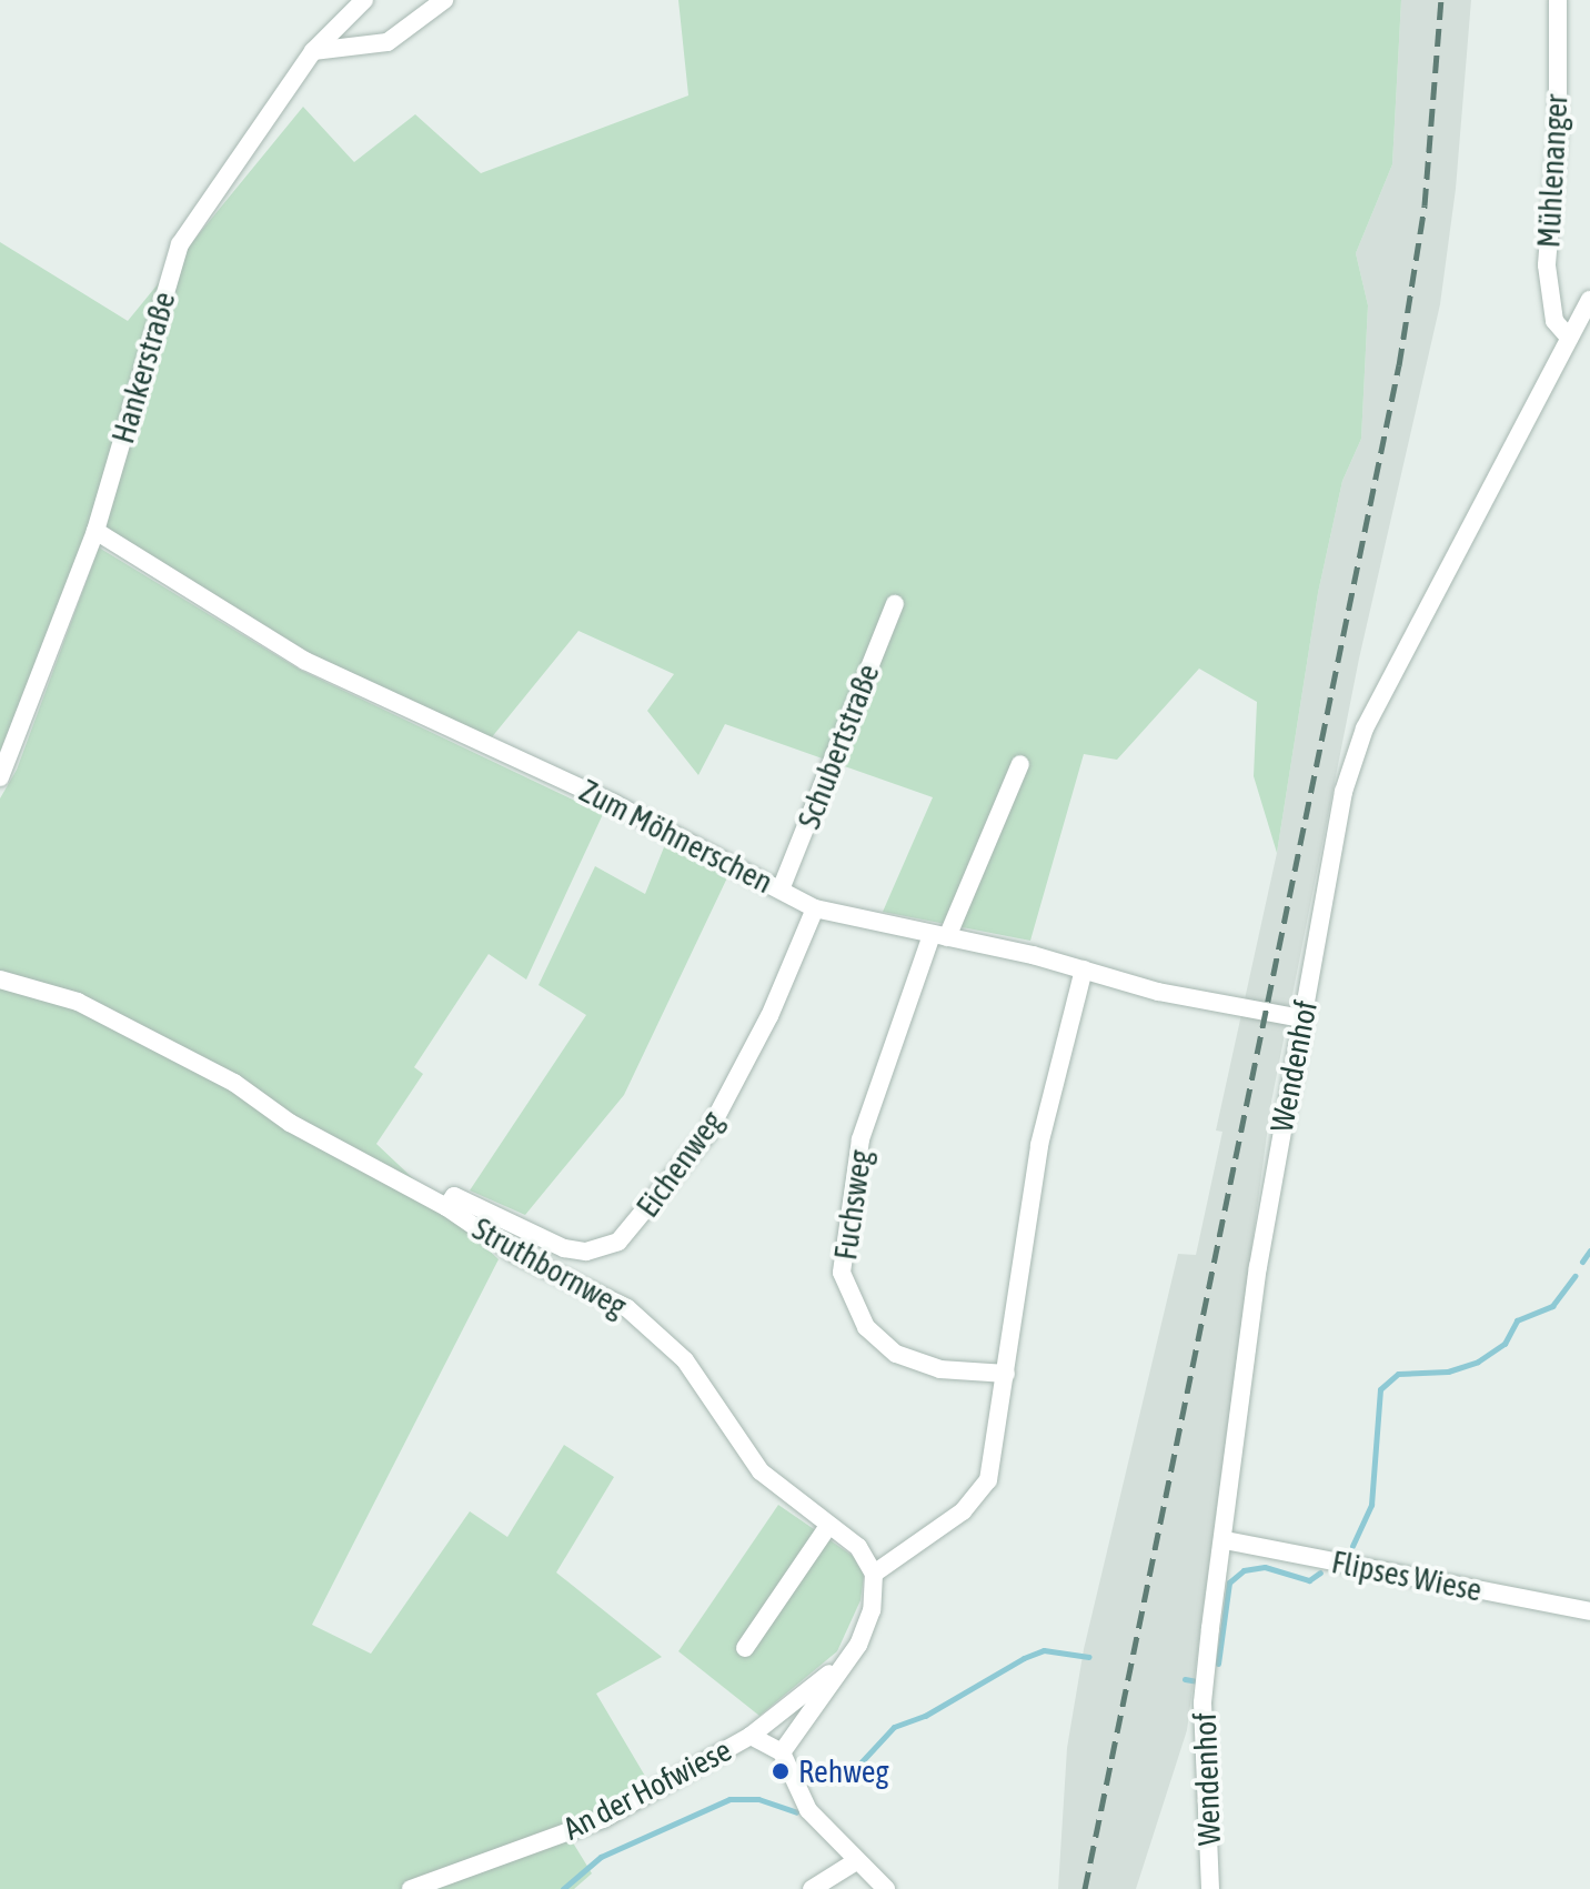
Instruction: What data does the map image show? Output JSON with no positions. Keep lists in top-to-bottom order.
{
  "streets": {
    "street": [
      "Mühlenanger",
      "Hankerstraße",
      "Schubertstraße",
      "Zum Möhnerschen",
      "Wendenhof",
      "Eichenweg",
      "Fuchsweg",
      "Struthbornweg",
      "Flipses Wiese",
      "An der Hofwiese"
    ]
  },
  "crossings": [
    ["Mühlenanger", "Wendenhof"],
    ["Hankerstraße", "Zum Möhnerschen"],
    ["Schubertstraße", "Zum Möhnerschen"],
    ["Zum Möhnerschen", "Wendenhof"],
    ["Zum Möhnerschen", "Eichenweg"],
    ["Zum Möhnerschen", "Fuchsweg"],
    ["Wendenhof", "Flipses Wiese"],
    ["Eichenweg", "Struthbornweg"]
  ],
  "places": ["Rehweg"]
}
